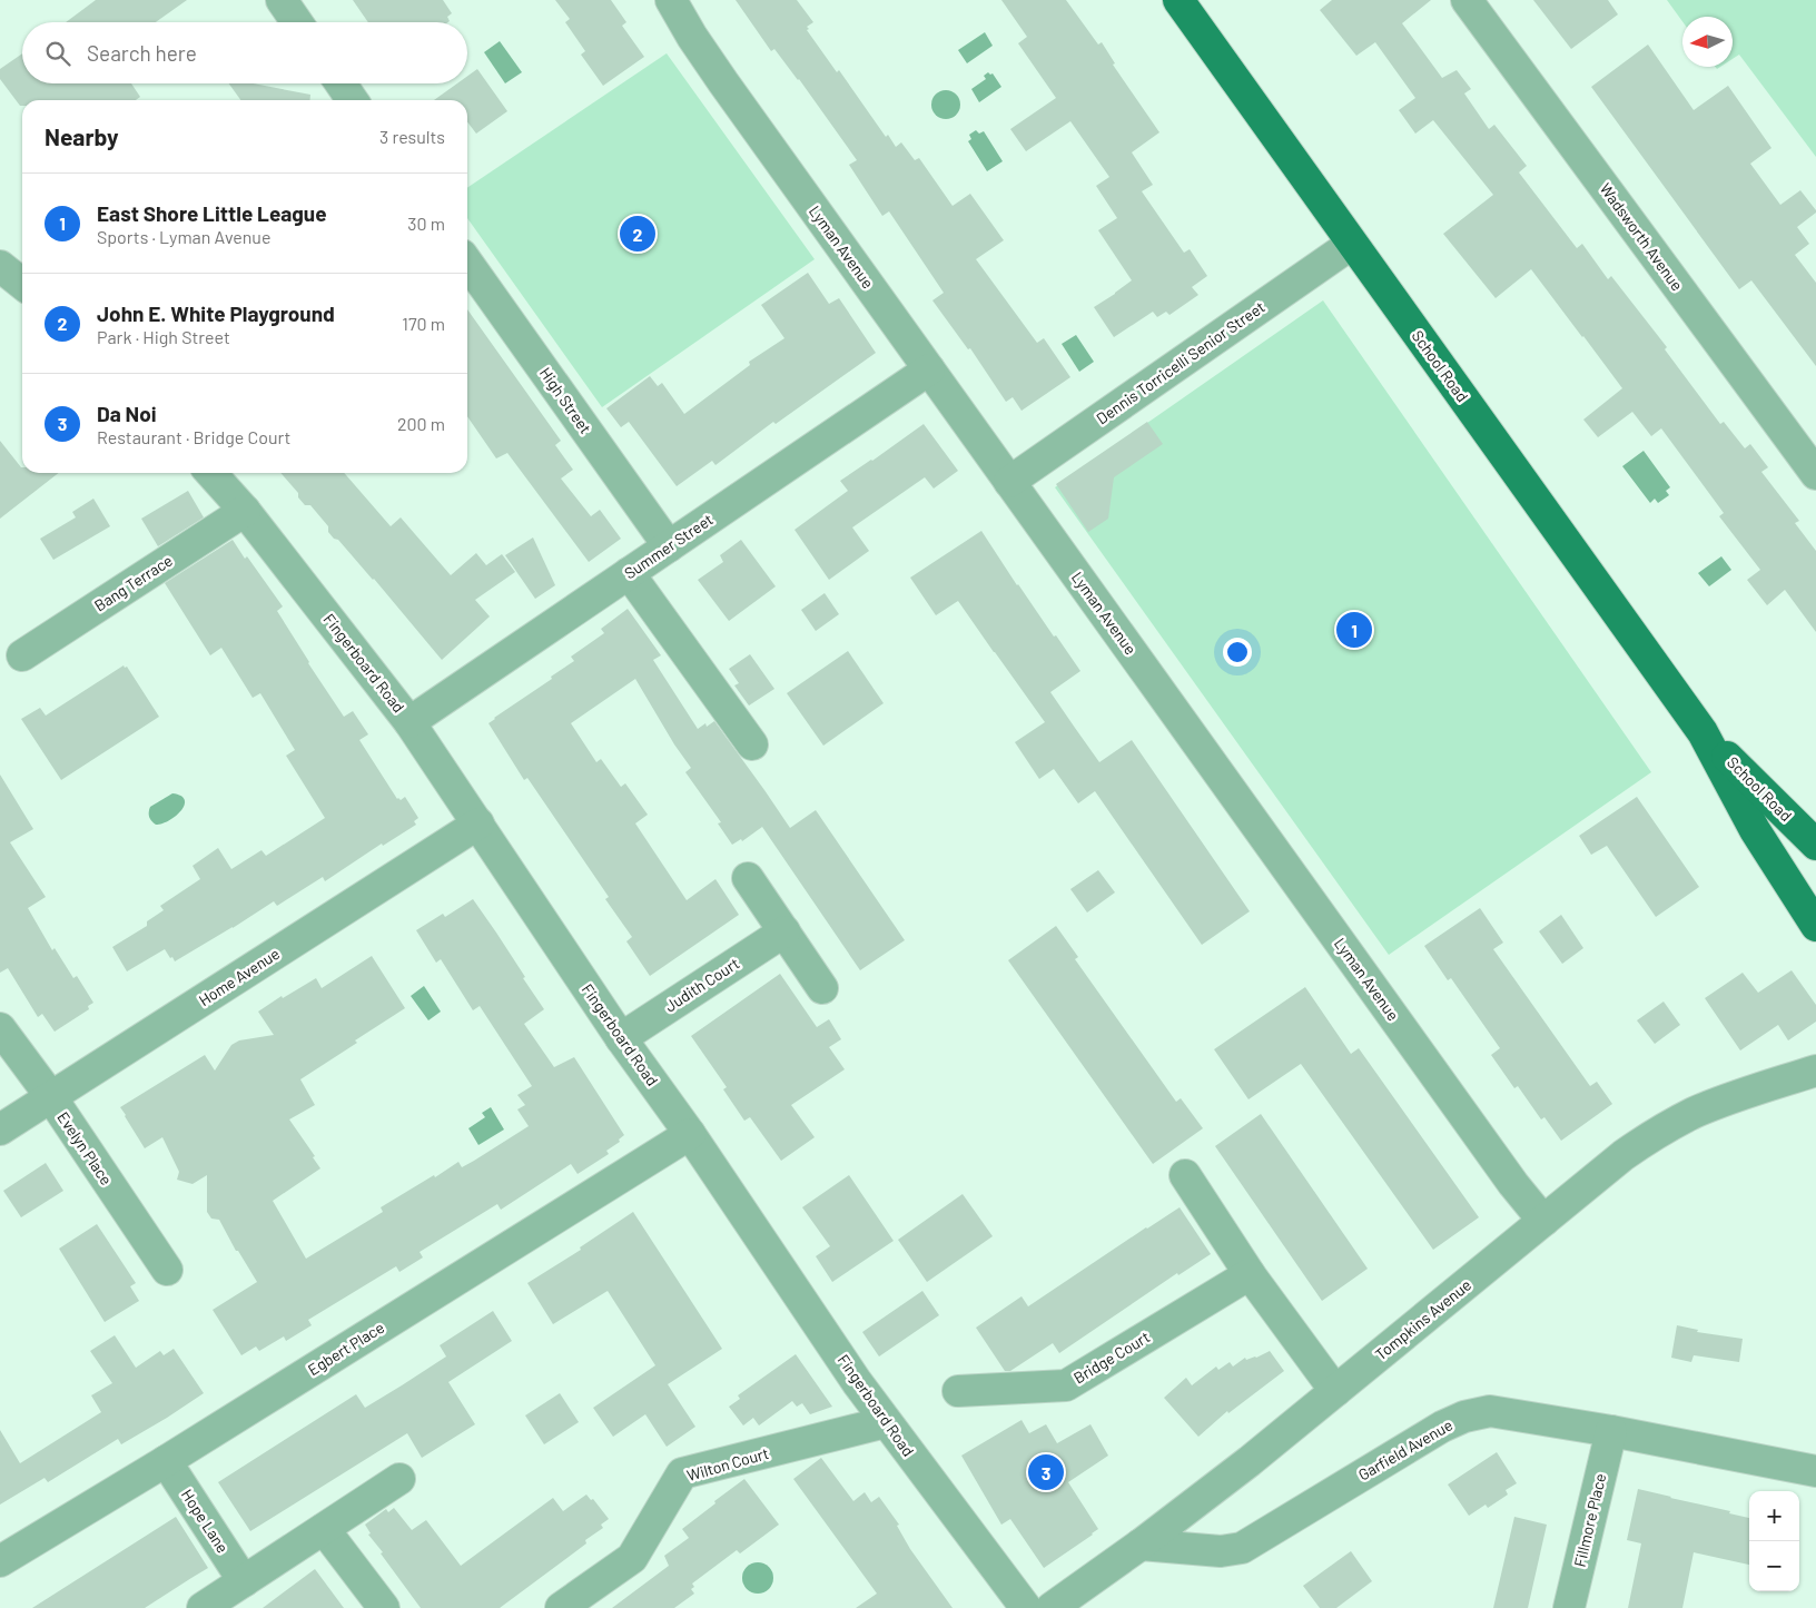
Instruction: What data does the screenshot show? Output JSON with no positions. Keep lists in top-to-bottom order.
{
  "streets": {
    "main road": ["School Road"],
    "street": [
      "Wadsworth Avenue",
      "Lyman Avenue",
      "Dennis Torricelli Senior Street",
      "High Street",
      "Summer Street",
      "Bang Terrace",
      "Fingerboard Road",
      "Home Avenue",
      "Judith Court",
      "Evelyn Place",
      "Tompkins Avenue",
      "Egbert Place",
      "Bridge Court",
      "Garfield Avenue",
      "Wilton Court",
      "Fillmore Place",
      "Hope Lane"
    ]
  },
  "crossings": [
    ["Lyman Avenue", "Dennis Torricelli Senior Street"],
    ["Lyman Avenue", "Summer Street"],
    ["Lyman Avenue", "Tompkins Avenue"],
    ["Dennis Torricelli Senior Street", "School Road"],
    ["High Street", "Summer Street"],
    ["Summer Street", "Fingerboard Road"],
    ["Bang Terrace", "Fingerboard Road"],
    ["Fingerboard Road", "Home Avenue"],
    ["Fingerboard Road", "Judith Court"],
    ["Fingerboard Road", "Egbert Place"],
    ["Fingerboard Road", "Wilton Court"],
    ["Home Avenue", "Evelyn Place"],
    ["Tompkins Avenue", "Garfield Avenue"],
    ["Egbert Place", "Hope Lane"],
    ["Garfield Avenue", "Fillmore Place"]
  ],
  "north": "left",
  "page": {
    "search": "Search here",
    "heading": ["Nearby", "3 results"],
    "list": [
      {
        "mark": "1",
        "name": "East Shore Little League",
        "note": "Sports · Lyman Avenue",
        "value": "30 m"
      },
      {
        "mark": "2",
        "name": "John E. White Playground",
        "note": "Park · High Street",
        "value": "170 m"
      },
      {
        "mark": "3",
        "name": "Da Noi",
        "note": "Restaurant · Bridge Court",
        "value": "200 m"
      }
    ],
    "pins": ["2", "1", "3"],
    "map_buttons": ["+", "−"]
  }
}
